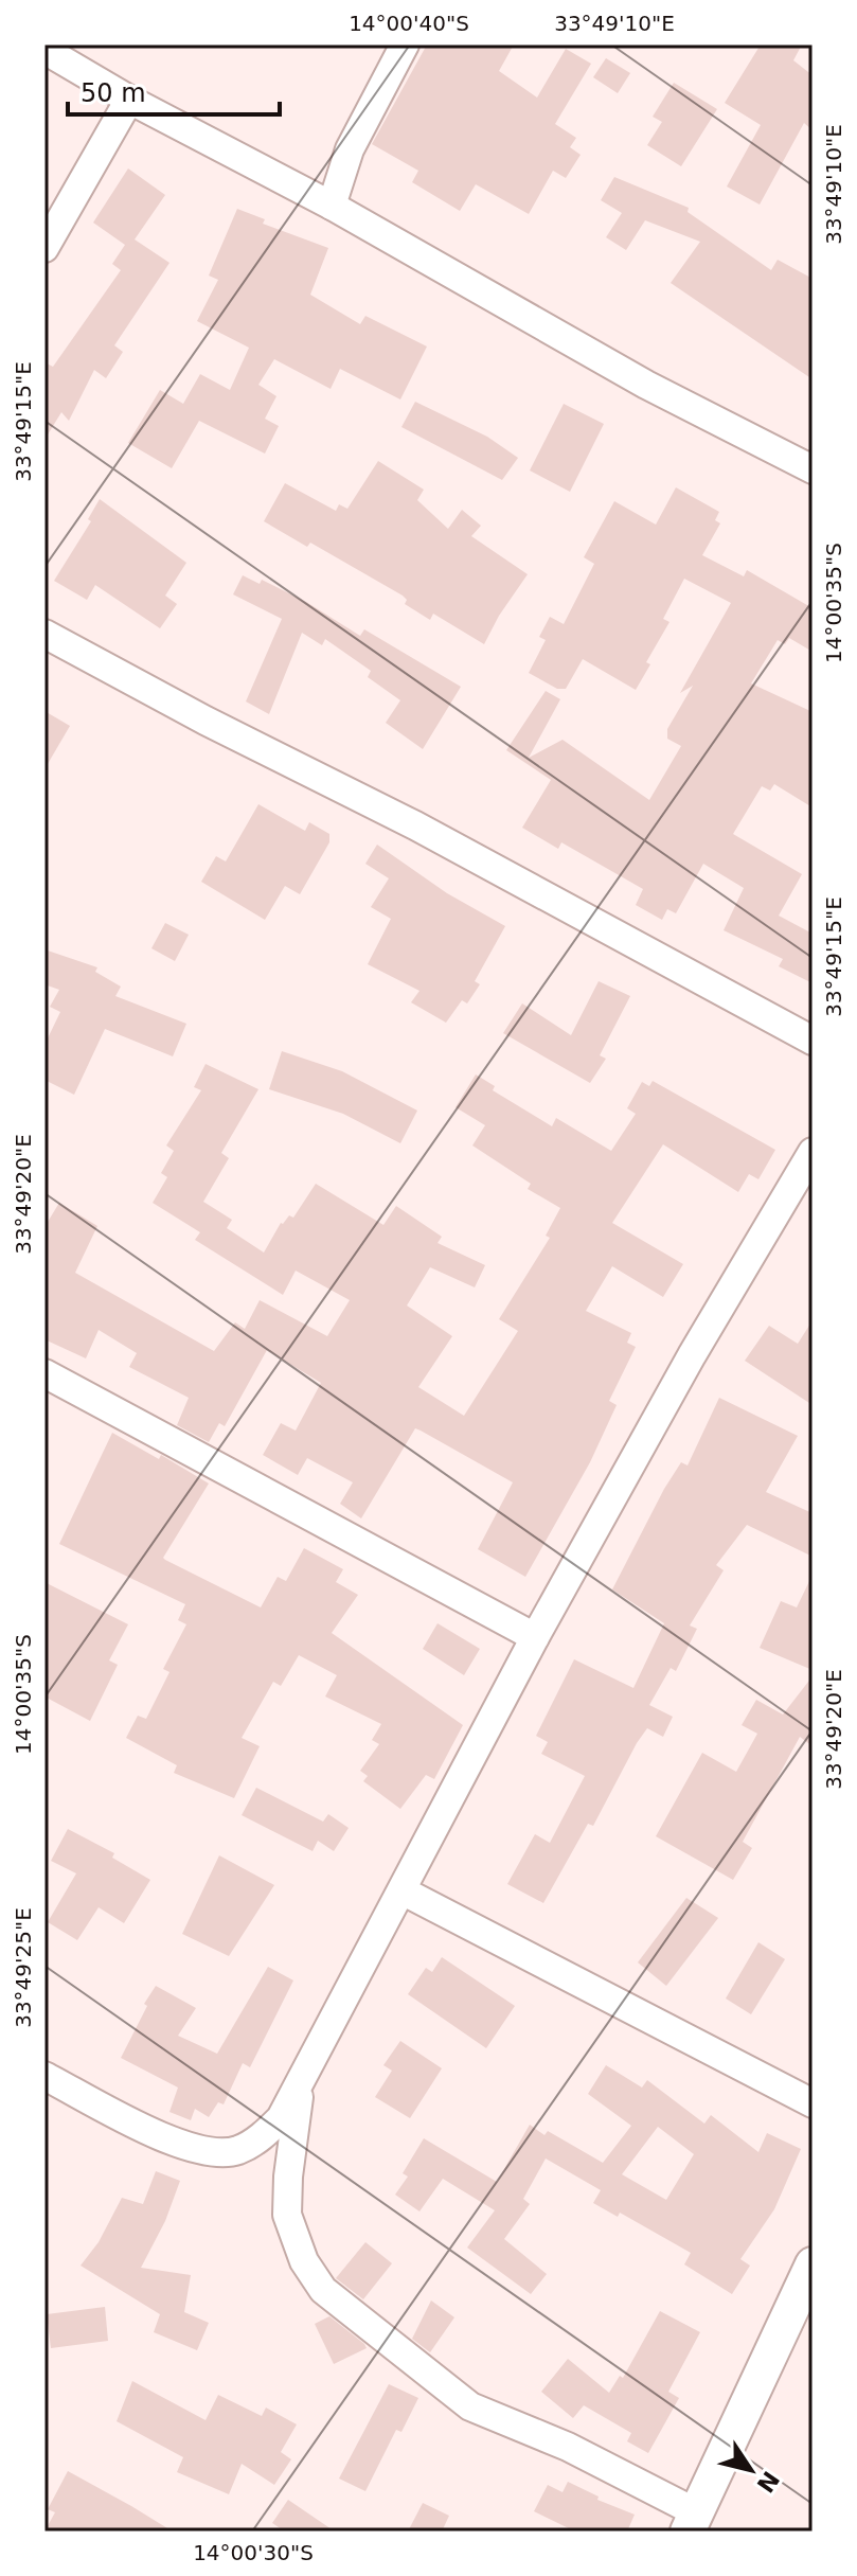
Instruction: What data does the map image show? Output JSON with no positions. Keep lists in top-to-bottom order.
{
  "scale_bar": "50 m",
  "north": "bottom right",
  "coordinates": [
    "14°00'40\"S",
    "33°49'10\"E",
    "33°49'15\"E",
    "14°00'35\"S",
    "33°49'20\"E",
    "33°49'25\"E",
    "14°00'30\"S"
  ]
}
